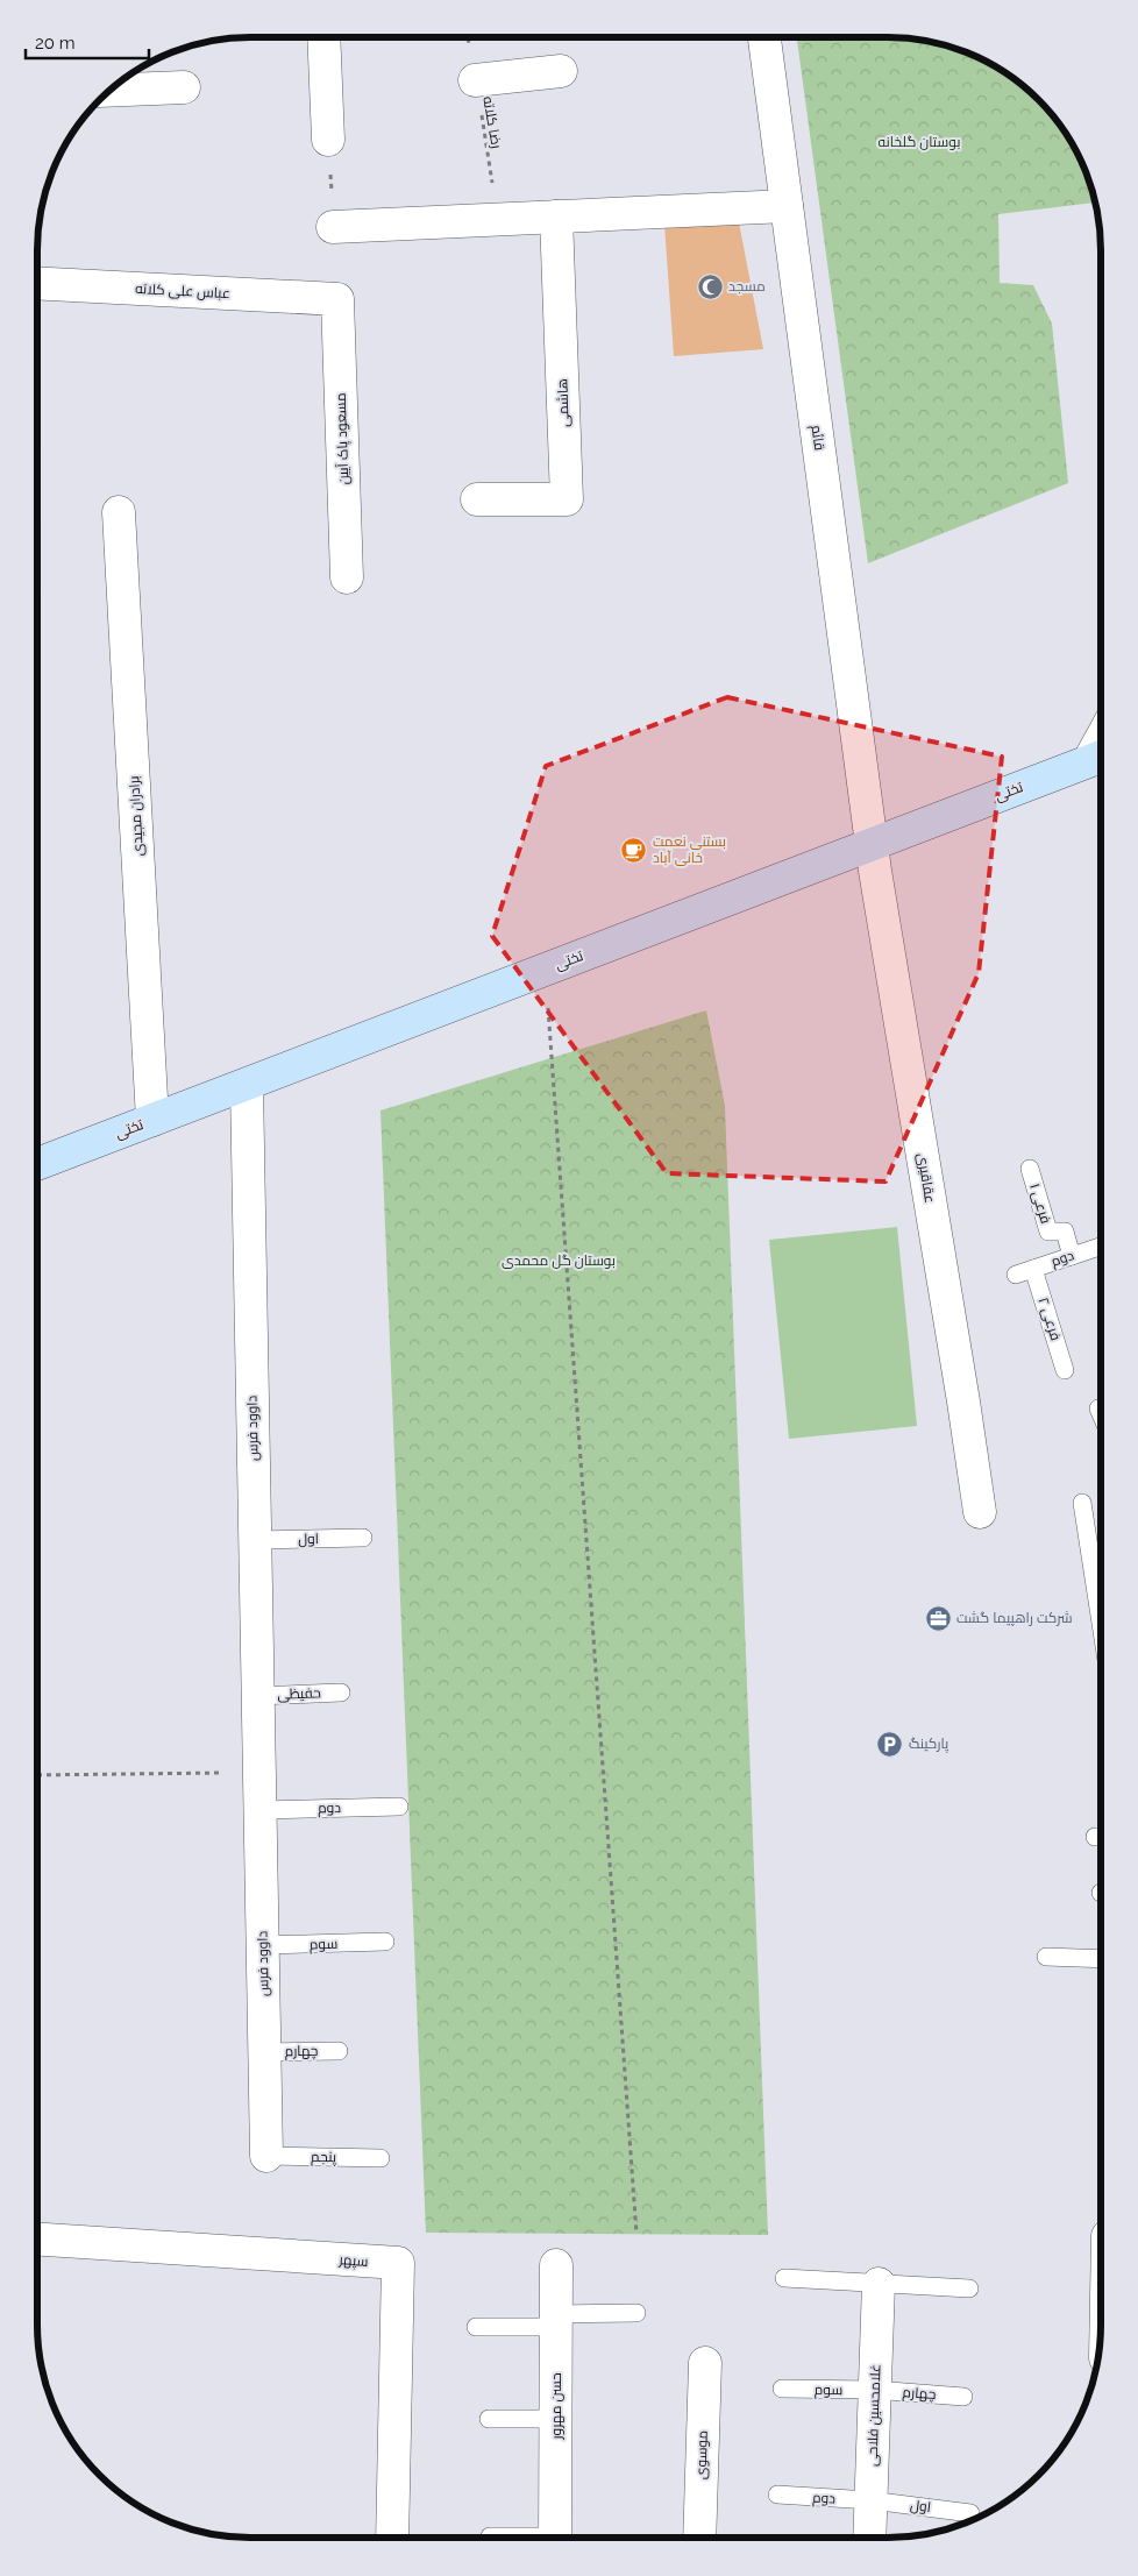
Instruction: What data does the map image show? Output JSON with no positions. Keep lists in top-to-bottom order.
{
  "streets": {
    "main road": ["تختی"],
    "street": [
      "عباس علی کلاته",
      "هاشمی",
      "قائم",
      "مسعود پاک آیین",
      "برادران مجیدی",
      "عقاقیری",
      "داوود فرس",
      "سپهر",
      "حسن مهرور",
      "غلامحسین فلاحی",
      "موسوی"
    ],
    "lane": [
      "فرعی ۱",
      "دوم",
      "فرعی ۲",
      "اول",
      "حفیظی",
      "سوم",
      "چهارم",
      "پنجم"
    ],
    "path": ["رضا کلاته"]
  },
  "crossings": [
    ["عباس علی کلاته", "مسعود پاک آیین"],
    ["قائم", "تختی"],
    ["قائم", "عقاقیری"],
    ["تختی", "برادران مجیدی"],
    ["تختی", "عقاقیری"],
    ["تختی", "داوود فرس"],
    ["فرعی ۱", "دوم"],
    ["دوم", "فرعی ۲"],
    ["دوم", "داوود فرس"],
    ["دوم", "اول"],
    ["دوم", "غلامحسین فلاحی"],
    ["داوود فرس", "اول"],
    ["داوود فرس", "حفیظی"],
    ["داوود فرس", "سوم"],
    ["داوود فرس", "چهارم"],
    ["داوود فرس", "پنجم"],
    ["اول", "غلامحسین فلاحی"],
    ["سوم", "چهارم"],
    ["سوم", "غلامحسین فلاحی"],
    ["چهارم", "غلامحسین فلاحی"]
  ],
  "parks": ["بوستان گلخانه", "بوستان گل محمدی"],
  "places": {
    "mosque": ["مسجد"],
    "cafe": ["بستنی نعمت خانی آباد"],
    "office": ["شركت راهپيما گشت"],
    "parking": ["پارکینگ"]
  },
  "scale_bar": "20 m"
}
